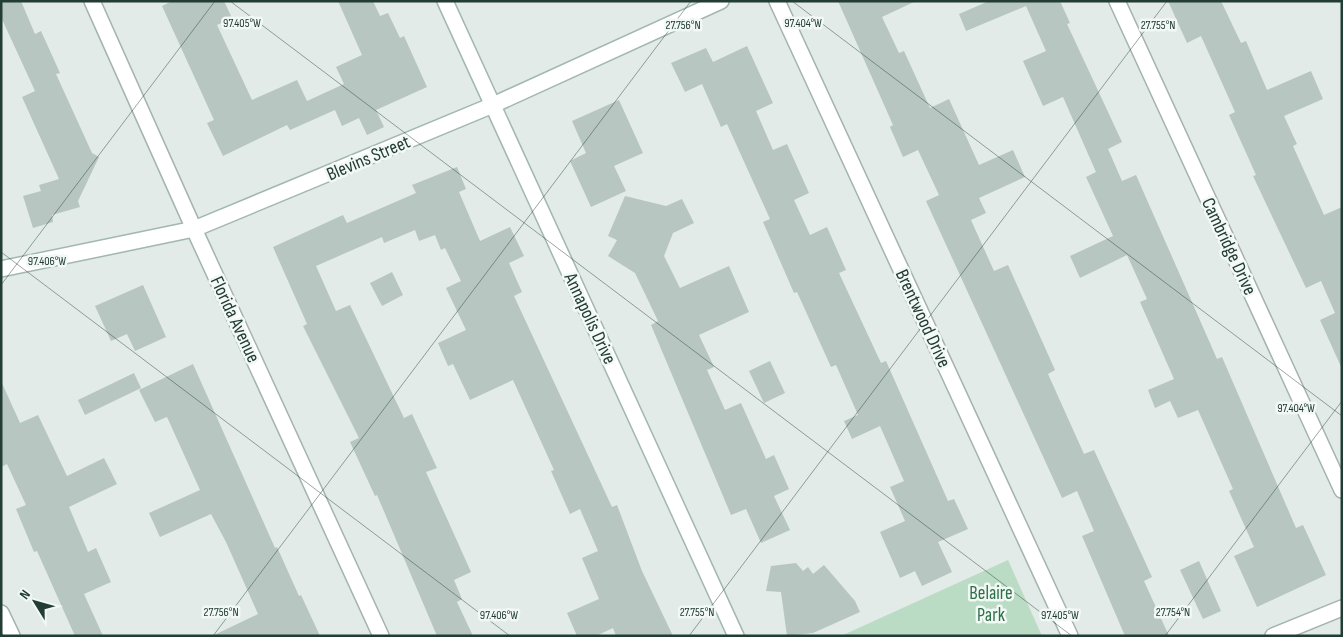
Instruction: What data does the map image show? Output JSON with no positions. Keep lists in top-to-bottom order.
{
  "streets": {
    "street": [
      "Blevins Street",
      "Cambridge Drive",
      "Annapolis Drive",
      "Brentwood Drive",
      "Florida Avenue"
    ]
  },
  "crossings": [
    ["Blevins Street", "Annapolis Drive"],
    ["Blevins Street", "Florida Avenue"]
  ],
  "parks": ["Belaire Park"],
  "north": "top left",
  "coordinates": [
    "97.405°W",
    "97.404°W",
    "27.756°N",
    "27.755°N",
    "97.406°W",
    "27.754°N"
  ]
}
